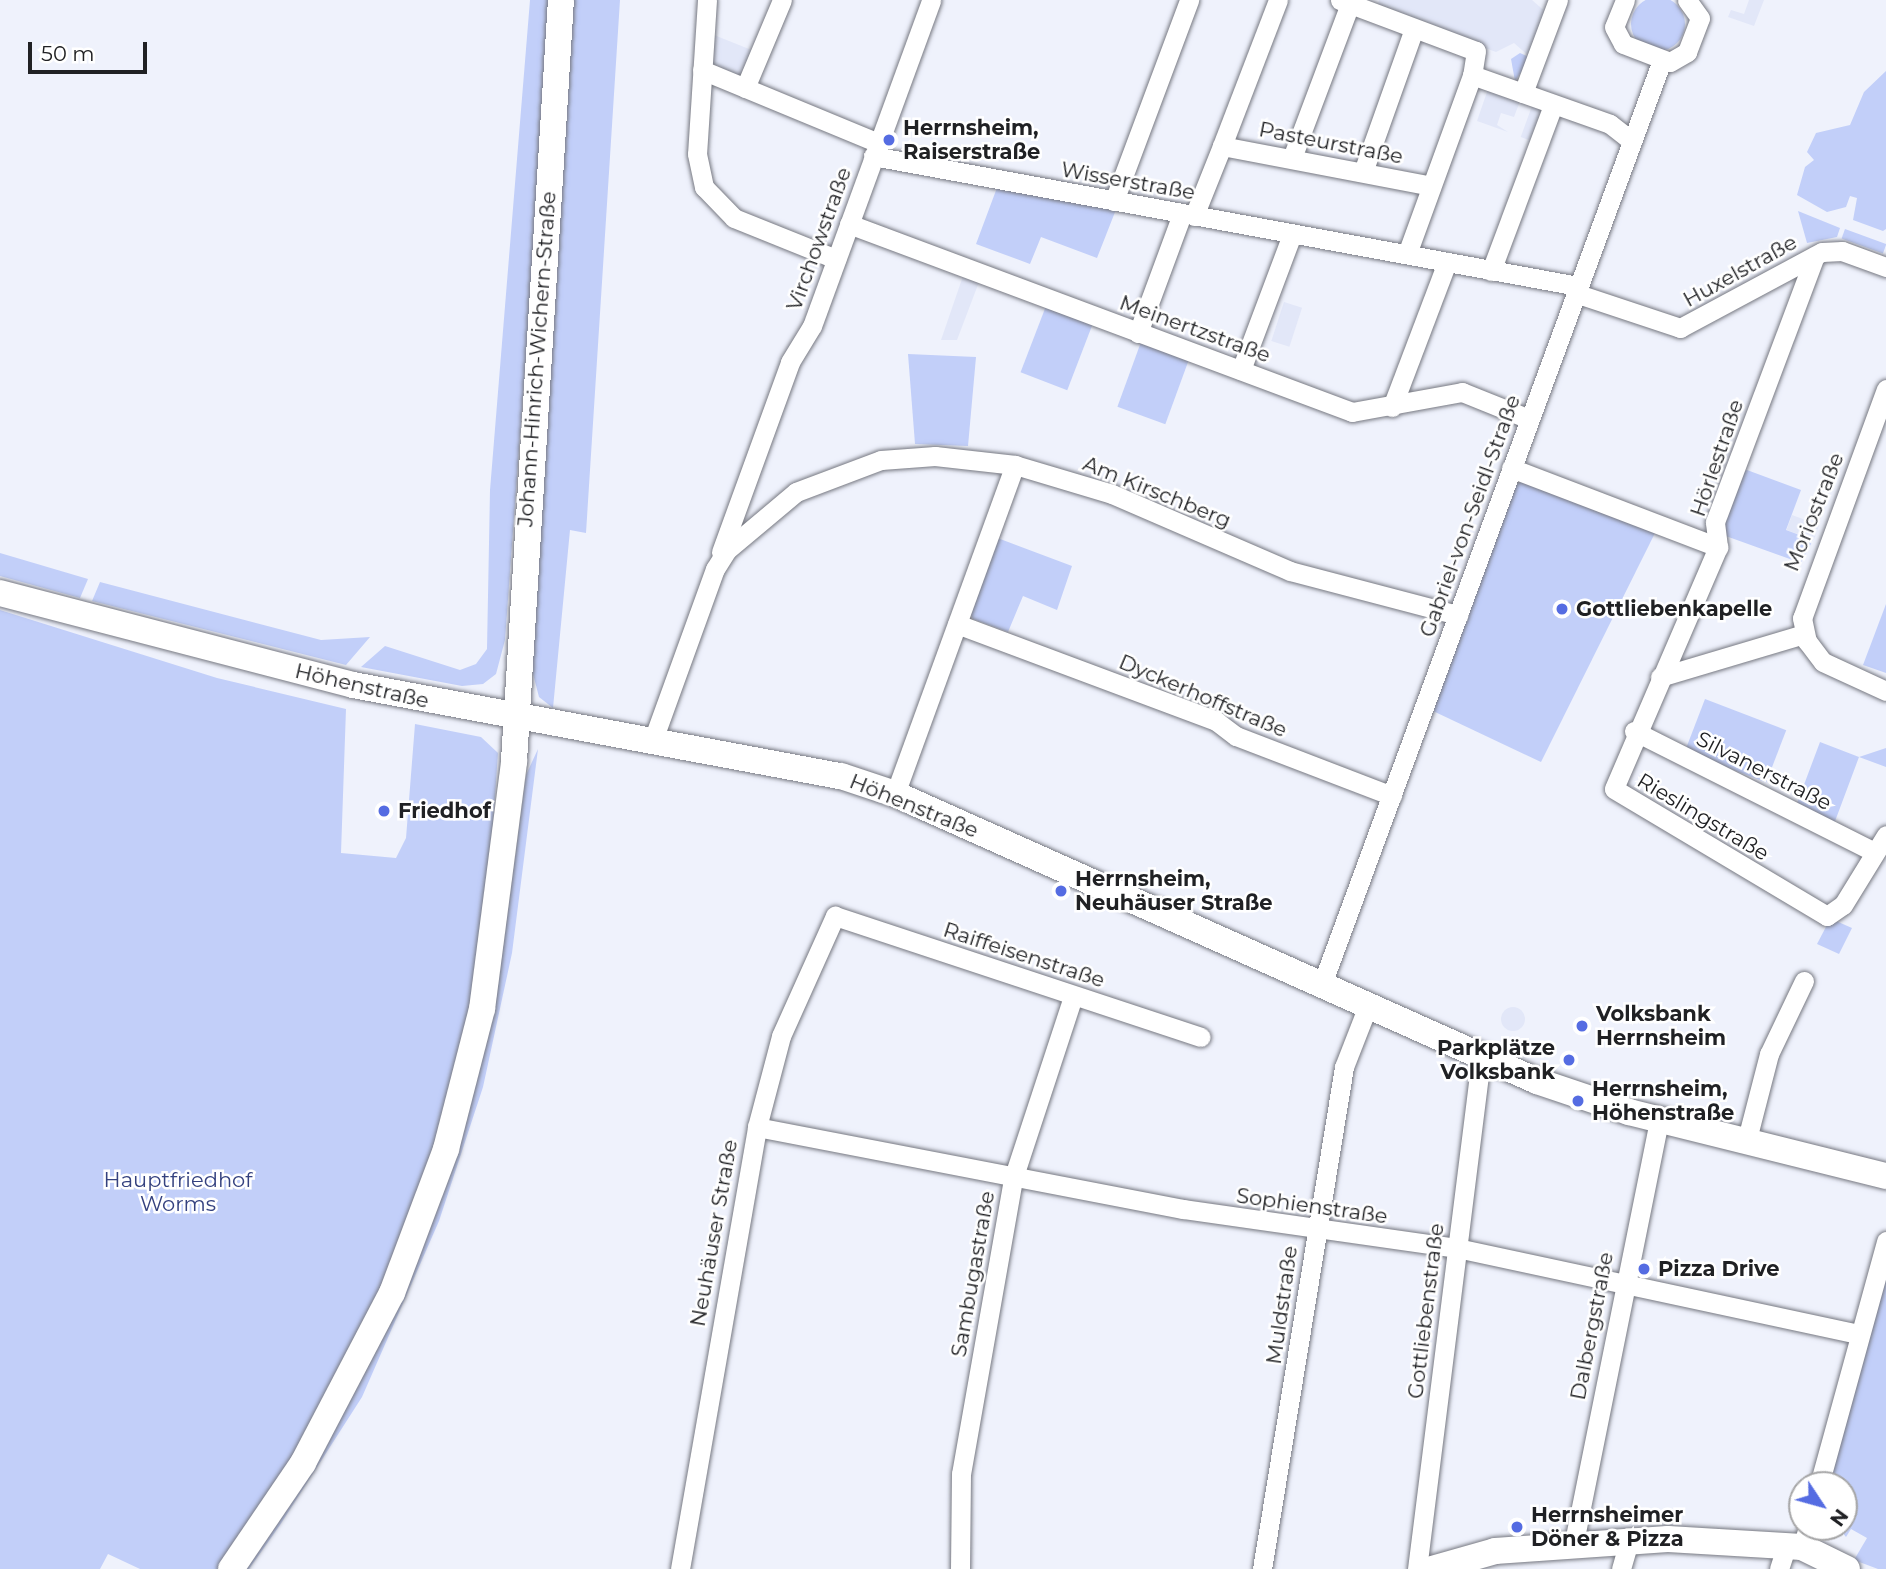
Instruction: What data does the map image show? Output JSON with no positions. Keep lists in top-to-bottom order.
{
  "streets": {
    "main road": ["Johann-Hinrich-Wichern-Straße", "Höhenstraße"],
    "street": [
      "Pasteurstraße",
      "Wisserstraße",
      "Virchowstraße",
      "Huxelstraße",
      "Meinertzstraße",
      "Hörlestraße",
      "Am Kirschberg",
      "Moriostraße",
      "Gabriel-von-Seidl-Straße",
      "Dyckerhoffstraße",
      "Silvanerstraße",
      "Rieslingstraße",
      "Raiffeisenstraße",
      "Sophienstraße",
      "Neuhäuser Straße",
      "Sambugastraße",
      "Muldstraße",
      "Gottliebenstraße",
      "Dalbergstraße"
    ]
  },
  "crossings": [
    ["Pasteurstraße", "Wisserstraße"],
    ["Pasteurstraße", "Meinertzstraße"],
    ["Wisserstraße", "Virchowstraße"],
    ["Wisserstraße", "Huxelstraße"],
    ["Wisserstraße", "Gabriel-von-Seidl-Straße"],
    ["Virchowstraße", "Meinertzstraße"],
    ["Virchowstraße", "Am Kirschberg"],
    ["Huxelstraße", "Hörlestraße"],
    ["Huxelstraße", "Gabriel-von-Seidl-Straße"],
    ["Meinertzstraße", "Gabriel-von-Seidl-Straße"],
    ["Johann-Hinrich-Wichern-Straße", "Höhenstraße"],
    ["Hörlestraße", "Gabriel-von-Seidl-Straße"],
    ["Hörlestraße", "Rieslingstraße"],
    ["Am Kirschberg", "Gabriel-von-Seidl-Straße"],
    ["Am Kirschberg", "Höhenstraße"],
    ["Gabriel-von-Seidl-Straße", "Höhenstraße"],
    ["Gabriel-von-Seidl-Straße", "Dyckerhoffstraße"],
    ["Höhenstraße", "Muldstraße"],
    ["Höhenstraße", "Gottliebenstraße"],
    ["Höhenstraße", "Dalbergstraße"],
    ["Silvanerstraße", "Rieslingstraße"],
    ["Raiffeisenstraße", "Neuhäuser Straße"],
    ["Raiffeisenstraße", "Sambugastraße"],
    ["Sophienstraße", "Neuhäuser Straße"],
    ["Sophienstraße", "Sambugastraße"],
    ["Sophienstraße", "Muldstraße"],
    ["Sophienstraße", "Gottliebenstraße"],
    ["Sophienstraße", "Dalbergstraße"]
  ],
  "parks": ["Hauptfriedhof Worms"],
  "places": [
    "Herrnsheim, Raiserstraße",
    "Gottliebenkapelle",
    "Friedhof",
    "Herrnsheim, Neuhäuser Straße",
    "Volksbank Herrnsheim",
    "Parkplätze Volksbank",
    "Herrnsheim, Höhenstraße",
    "Pizza Drive",
    "Herrnsheimer Döner & Pizza"
  ],
  "scale_bar": "50 m",
  "north": "bottom right"
}
